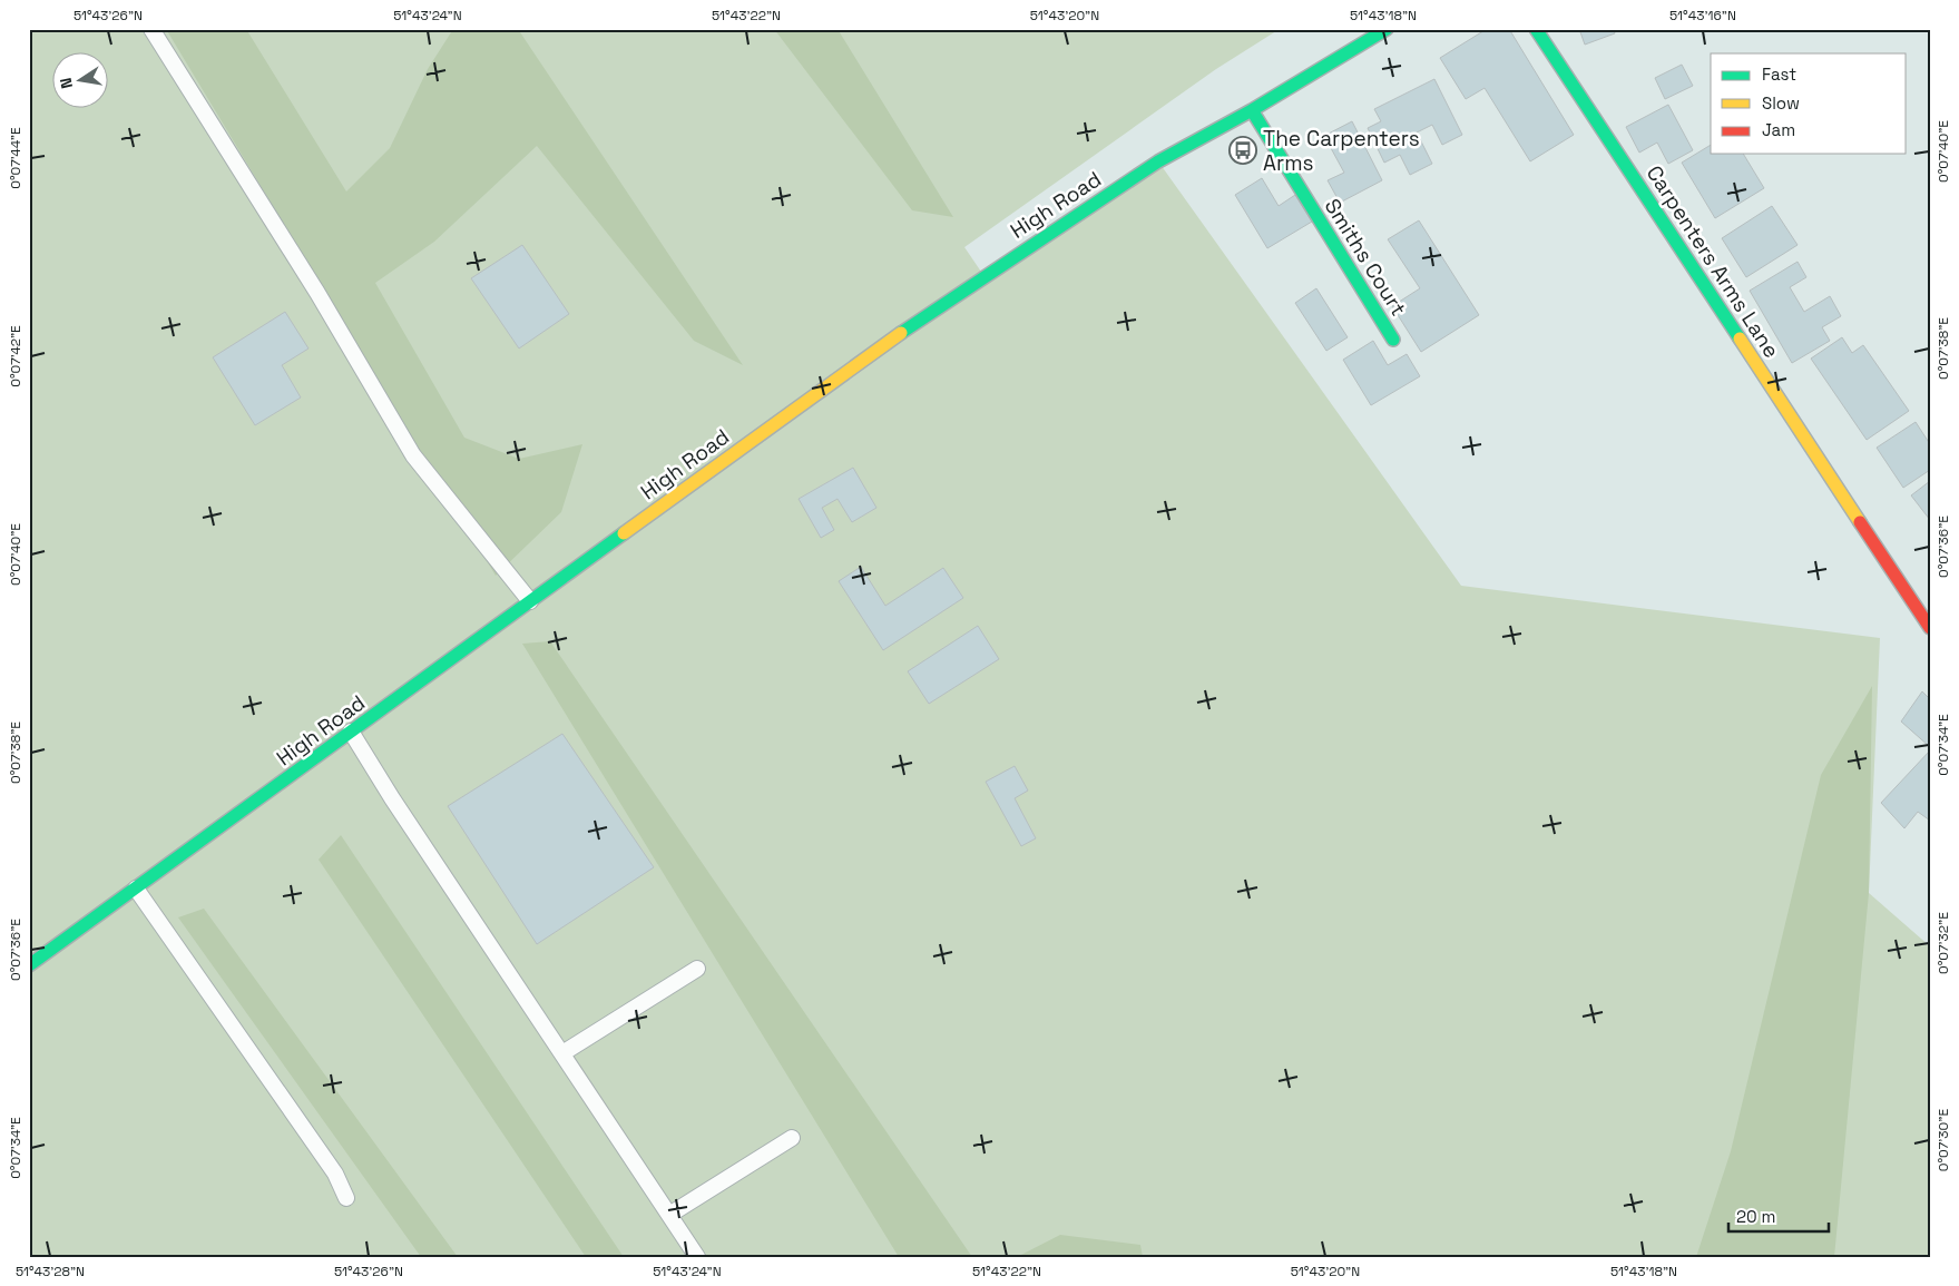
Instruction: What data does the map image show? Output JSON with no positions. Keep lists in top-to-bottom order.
{
  "streets": {
    "main road": ["High Road", "Smiths Court", "Carpenters Arms Lane"]
  },
  "crossings": [
    ["High Road", "Smiths Court"]
  ],
  "places": {
    "bus stop": ["The Carpenters Arms"]
  },
  "legend": ["Fast", "Slow", "Jam"],
  "scale_bar": "20 m",
  "north": "left",
  "coordinates": [
    "51°43'26\"N",
    "51°43'24\"N",
    "51°43'22\"N",
    "51°43'20\"N",
    "51°43'18\"N",
    "51°43'16\"N",
    "0°07'40\"E",
    "0°07'44\"E",
    "0°07'38\"E",
    "0°07'42\"E",
    "0°07'36\"E",
    "0°07'34\"E",
    "0°07'32\"E",
    "0°07'30\"E",
    "51°43'28\"N"
  ]
}
